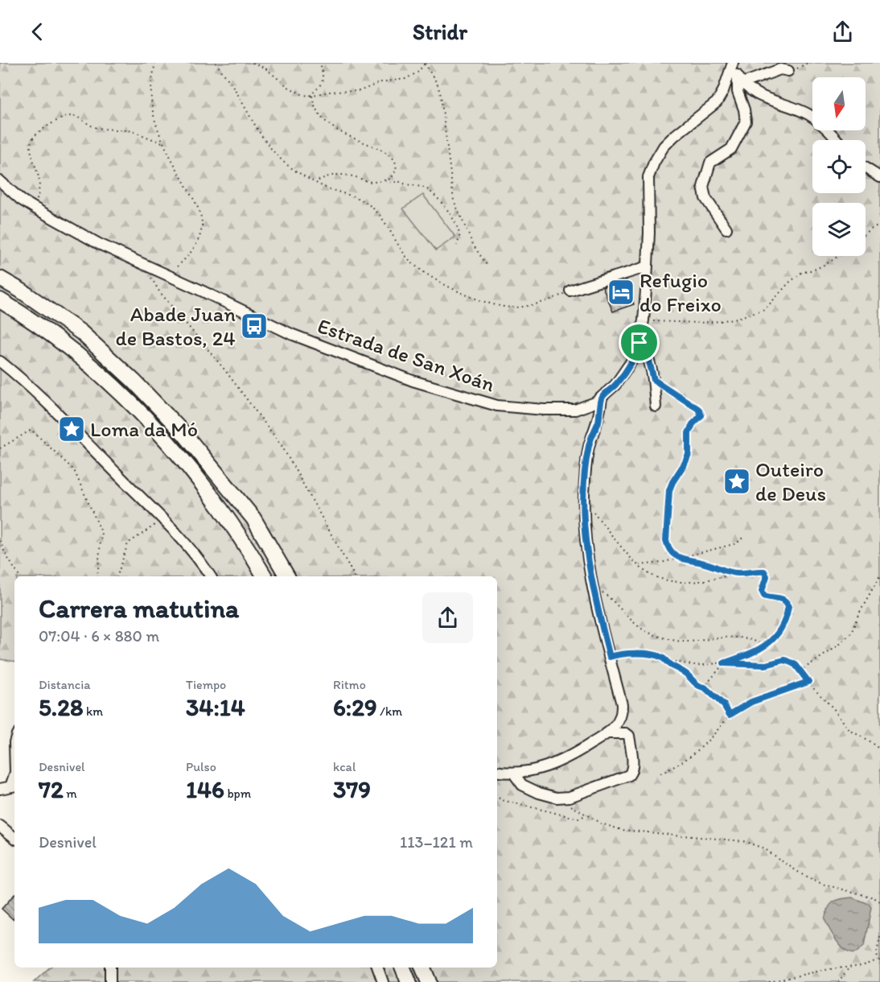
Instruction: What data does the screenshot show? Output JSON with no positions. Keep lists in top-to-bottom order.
{
  "streets": {
    "street": ["Estrada de San Xoán"]
  },
  "places": {
    "hotel": ["Refugio do Freixo"],
    "bus stop": ["Abade Juan de Bastos, 24"],
    "place": ["Loma da Mó", "Outeiro de Deus"]
  },
  "north": "bottom",
  "page": {
    "header": "Stridr",
    "heading": ["Carrera matutina", "07:04 · 6 × 880 m"],
    "stats": [
      ["Distancia", "5.28 km"],
      ["Tiempo", "34:14"],
      ["Ritmo", "6:29 /km"],
      ["Desnivel", "72 m"],
      ["Pulso", "146 bpm"],
      ["kcal", "379"]
    ],
    "chart": ["Desnivel", "113–121 m"]
  }
}
